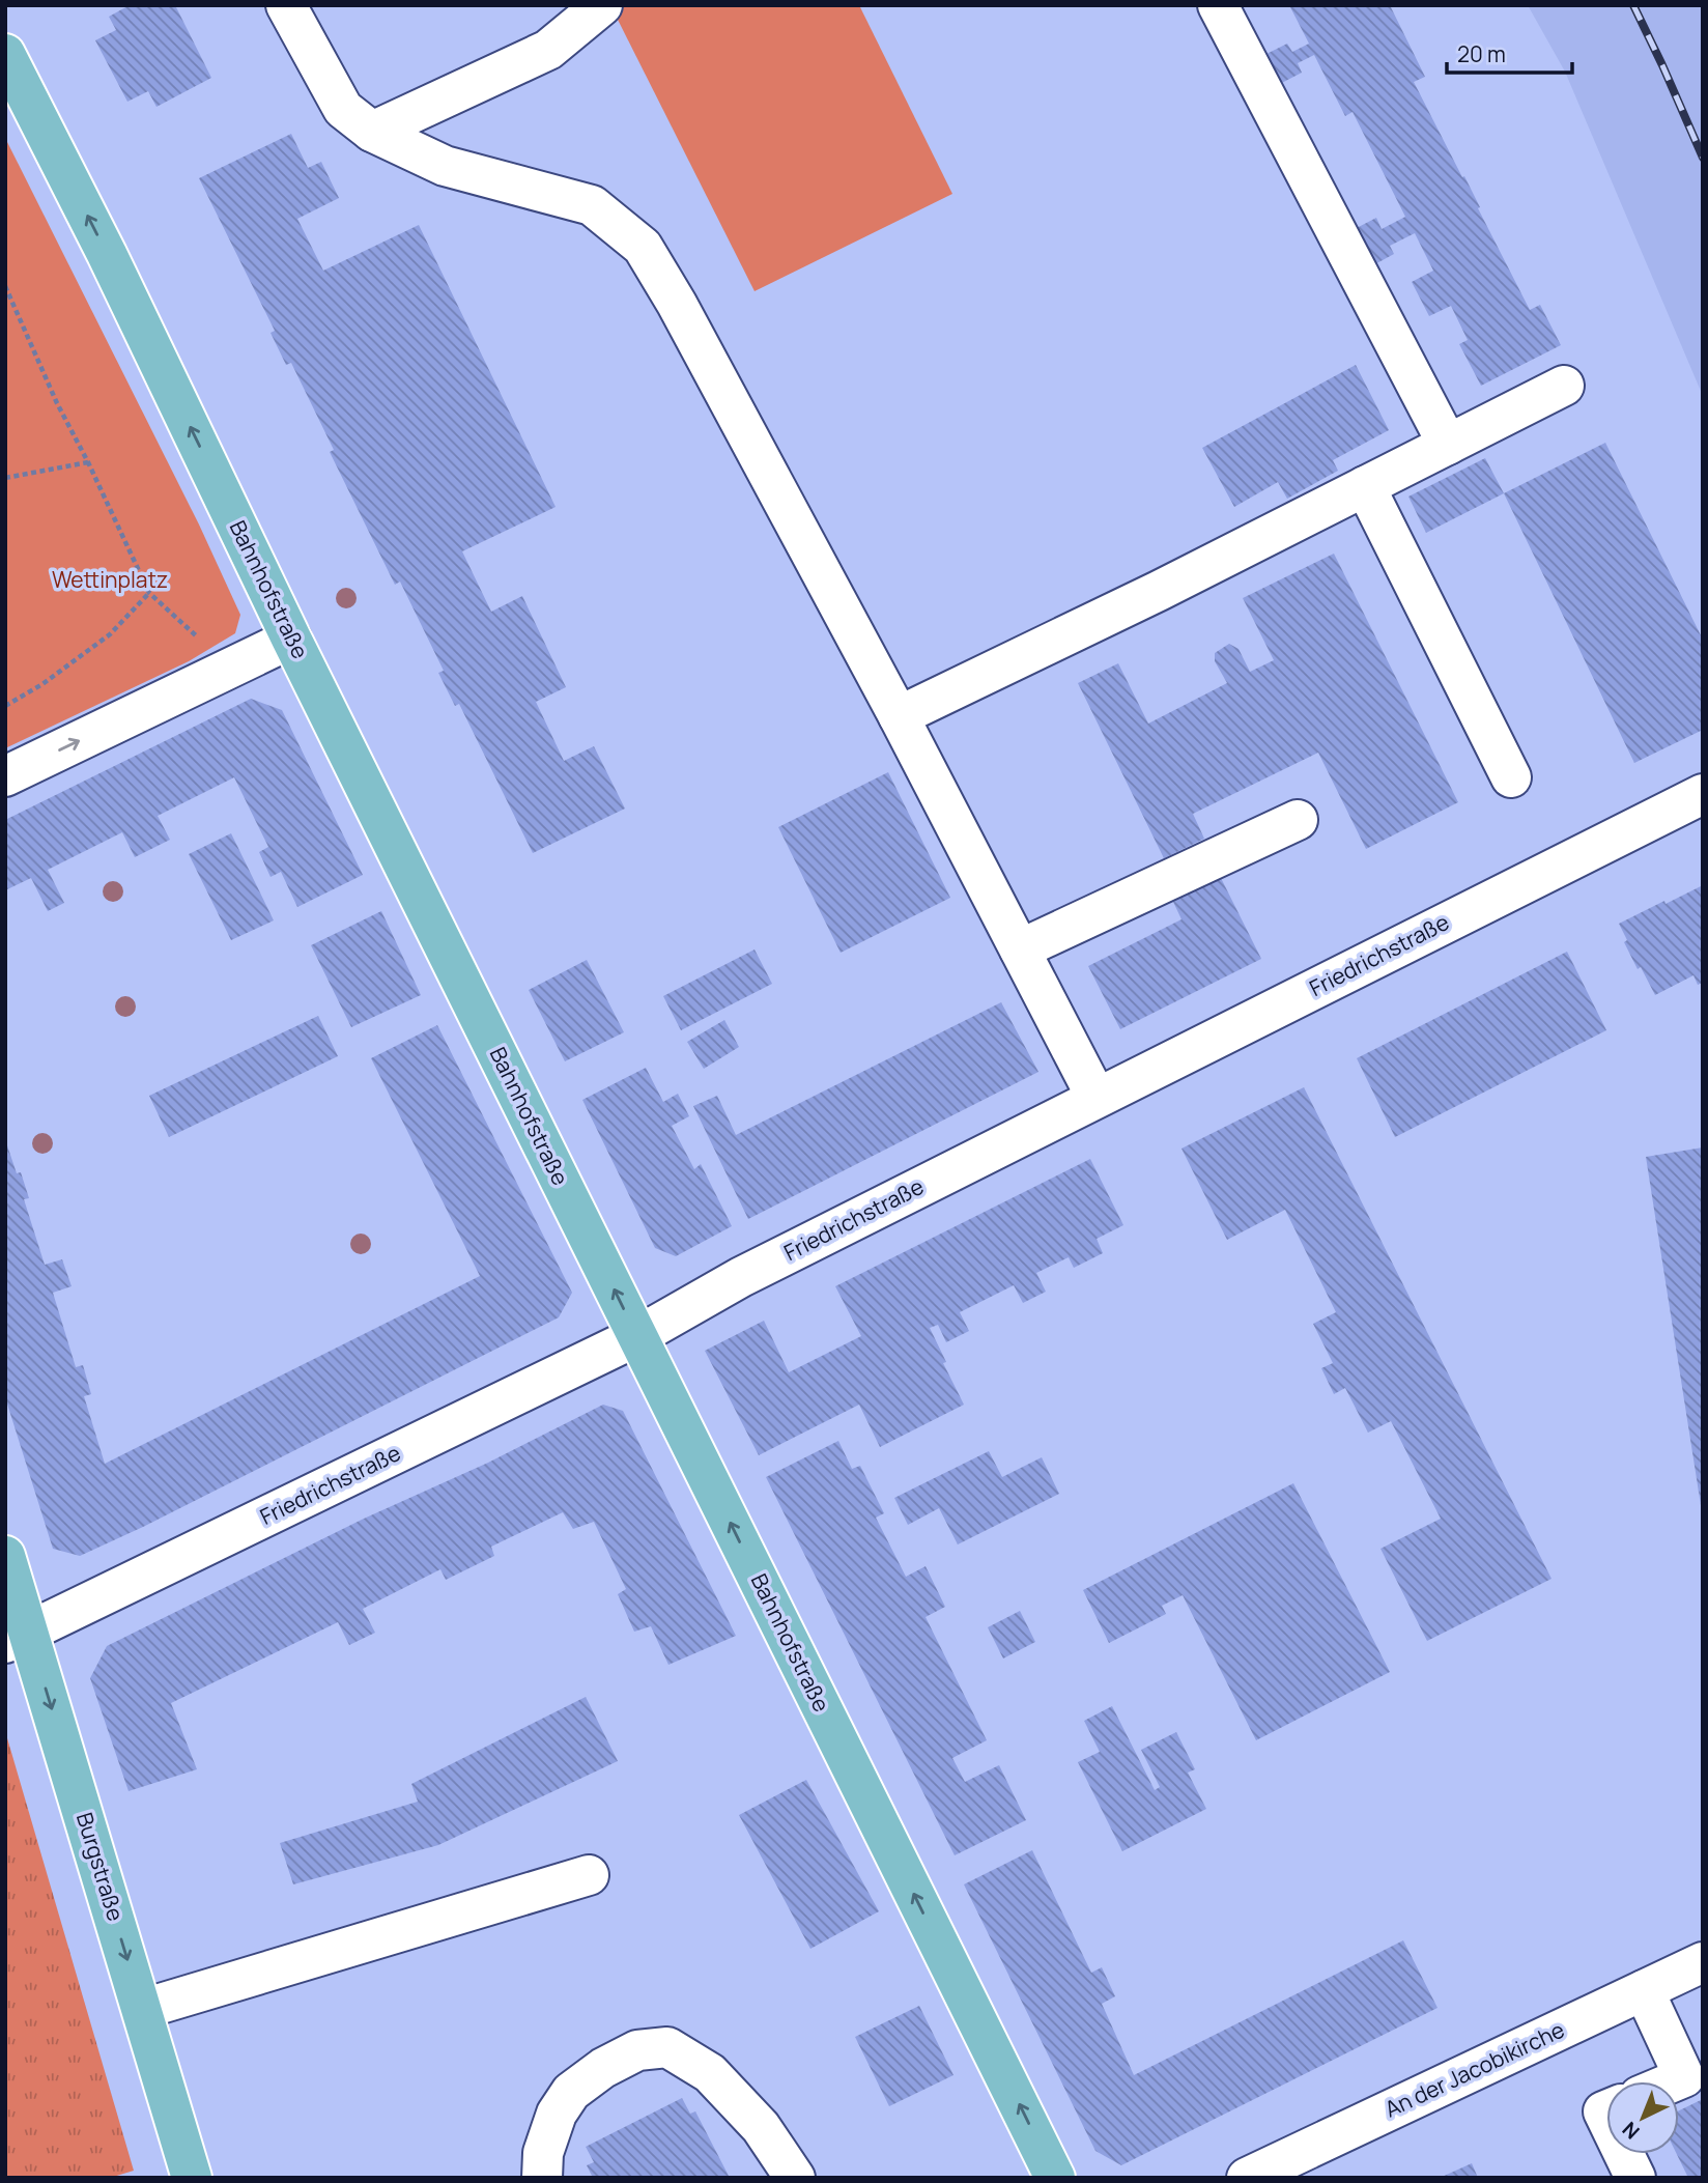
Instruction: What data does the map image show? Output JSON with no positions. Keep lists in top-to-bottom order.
{
  "streets": {
    "main road": ["Bahnhofstraße", "Burgstraße"],
    "street": ["Friedrichstraße", "An der Jacobikirche"]
  },
  "crossings": [
    ["Bahnhofstraße", "Friedrichstraße"],
    ["Friedrichstraße", "Burgstraße"]
  ],
  "one_way": ["Bahnhofstraße", "Burgstraße"],
  "parks": ["Wettinplatz"],
  "scale_bar": "20 m",
  "north": "bottom left"
}
